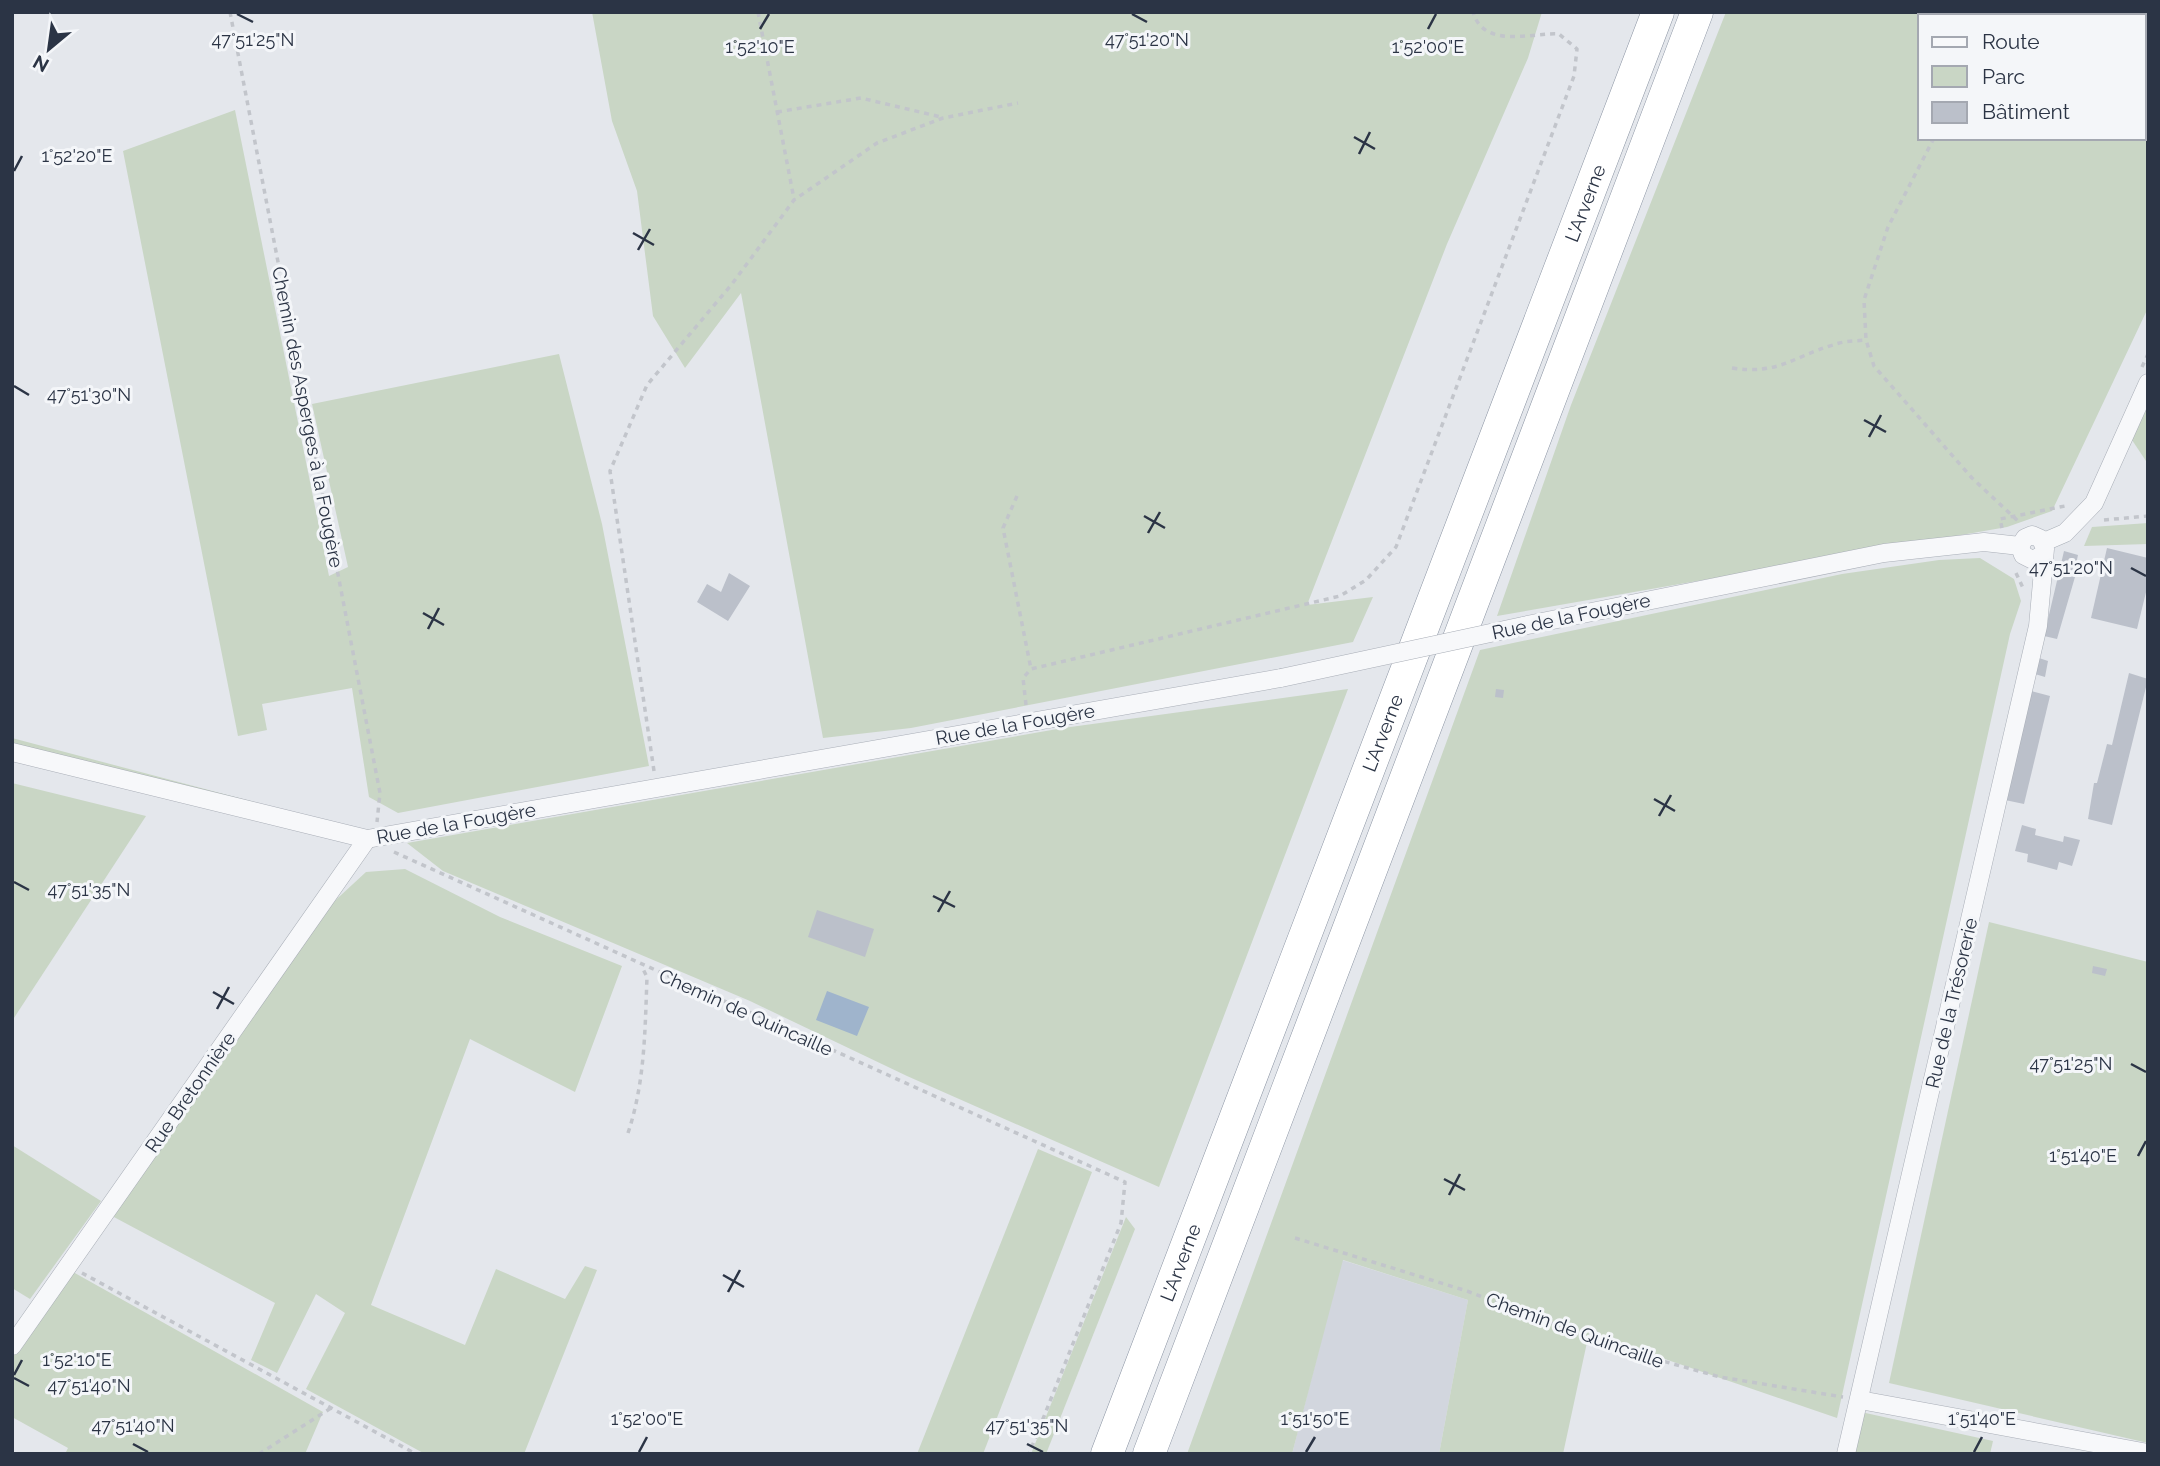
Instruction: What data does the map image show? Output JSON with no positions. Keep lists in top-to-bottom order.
{
  "streets": {
    "highway": ["L'Arverne"],
    "street": ["Rue de la Fougère", "Rue de la Trésorerie", "Rue Bretonnière"],
    "path": ["Chemin des Asperges à la Fougère", "Chemin de Quincaille"]
  },
  "crossings": [
    ["Chemin des Asperges à la Fougère", "Rue de la Fougère"],
    ["Rue de la Fougère", "Rue de la Trésorerie"],
    ["Rue de la Fougère", "Chemin de Quincaille"],
    ["Rue de la Fougère", "Rue Bretonnière"],
    ["Rue de la Trésorerie", "Chemin de Quincaille"],
    ["Chemin de Quincaille", "Rue Bretonnière"]
  ],
  "legend": ["Route", "Parc", "Bâtiment"],
  "north": "bottom left",
  "coordinates": [
    "47°51'20\"N",
    "47°51'25\"N",
    "1°52'10\"E",
    "1°52'00\"E",
    "1°52'20\"E",
    "47°51'30\"N",
    "47°51'35\"N",
    "1°51'40\"E",
    "47°51'40\"N",
    "1°51'50\"E"
  ]
}
